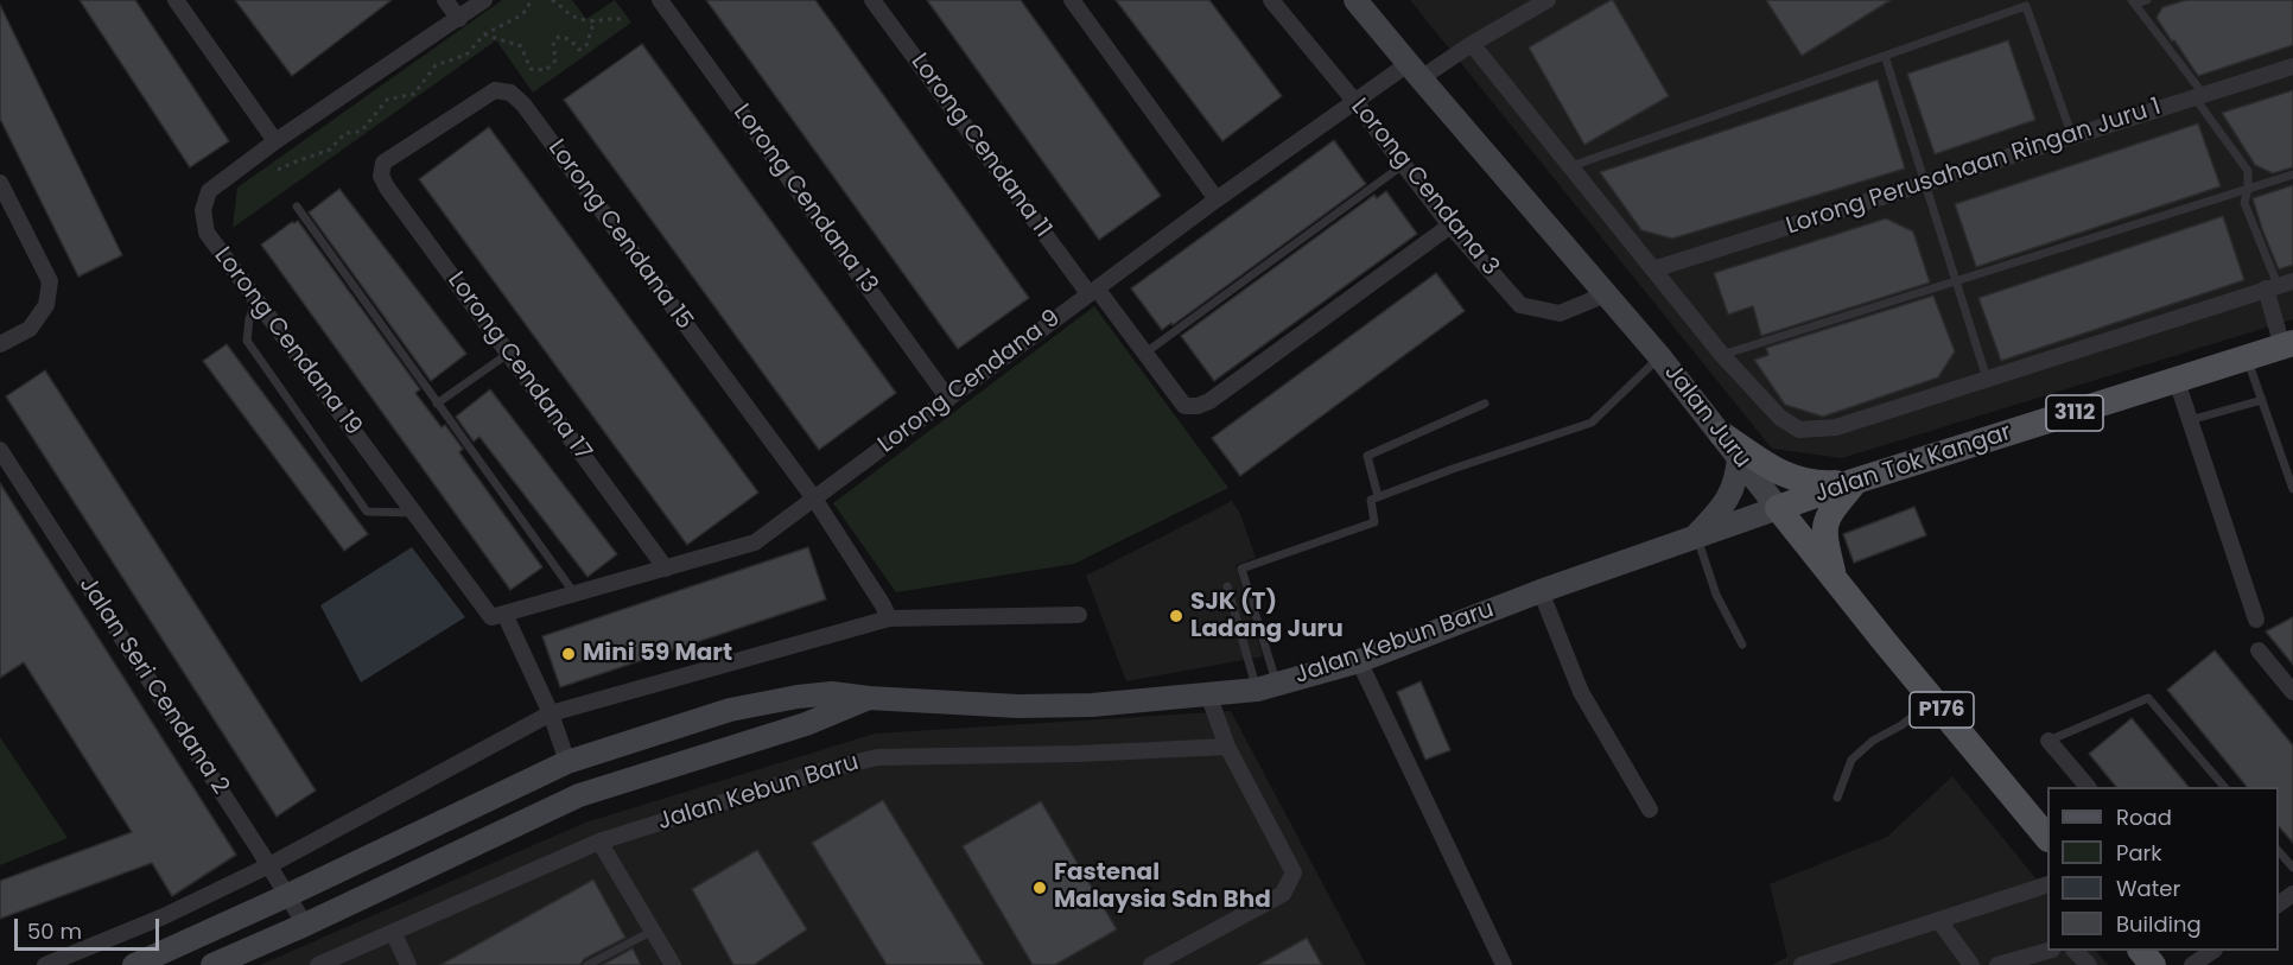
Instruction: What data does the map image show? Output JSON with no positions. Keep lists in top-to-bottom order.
{
  "streets": {
    "main road": [
      "3112",
      "Jalan Juru",
      "Jalan Tok Kangar",
      "P176"
    ],
    "street": [
      "Lorong Cendana 11",
      "Lorong Perusahaan Ringan Juru 1",
      "Lorong Cendana 3",
      "Lorong Cendana 13",
      "Lorong Cendana 15",
      "Lorong Cendana 19",
      "Lorong Cendana 17",
      "Lorong Cendana 9",
      "Jalan Kebun Baru",
      "Jalan Seri Cendana 2"
    ]
  },
  "crossings": [
    ["Lorong Cendana 11", "Lorong Cendana 3"],
    ["Lorong Cendana 11", "Lorong Cendana 9"],
    ["Lorong Cendana 3", "Lorong Cendana 9"],
    ["Lorong Cendana 3", "Jalan Juru"],
    ["Lorong Cendana 13", "Lorong Cendana 9"],
    ["Lorong Cendana 15", "Lorong Cendana 17"],
    ["Lorong Cendana 15", "Lorong Cendana 9"],
    ["Lorong Cendana 19", "Lorong Cendana 9"],
    ["Lorong Cendana 19", "Jalan Kebun Baru"],
    ["Lorong Cendana 17", "Lorong Cendana 9"],
    ["Lorong Cendana 9", "Jalan Juru"],
    ["Jalan Juru", "Jalan Tok Kangar"],
    ["Jalan Juru", "Jalan Kebun Baru"],
    ["Jalan Tok Kangar", "Jalan Kebun Baru"],
    ["Jalan Kebun Baru", "Jalan Seri Cendana 2"]
  ],
  "places": ["SJK (T) Ladang Juru", "Mini 59 Mart", "Fastenal Malaysia Sdn Bhd"],
  "legend": [
    "Road",
    "Park",
    "Water",
    "Building"
  ],
  "scale_bar": "50 m"
}
